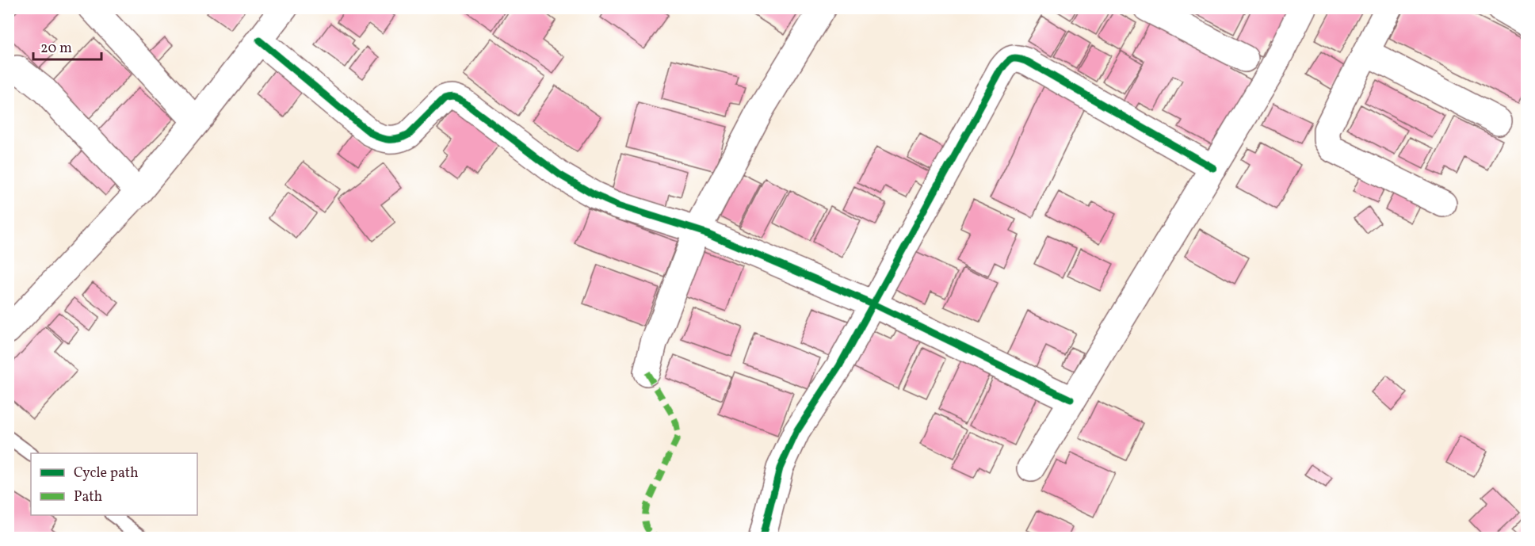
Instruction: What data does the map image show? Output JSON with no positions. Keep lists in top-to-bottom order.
{
  "legend": ["Cycle path", "Path"],
  "scale_bar": "20 m"
}
